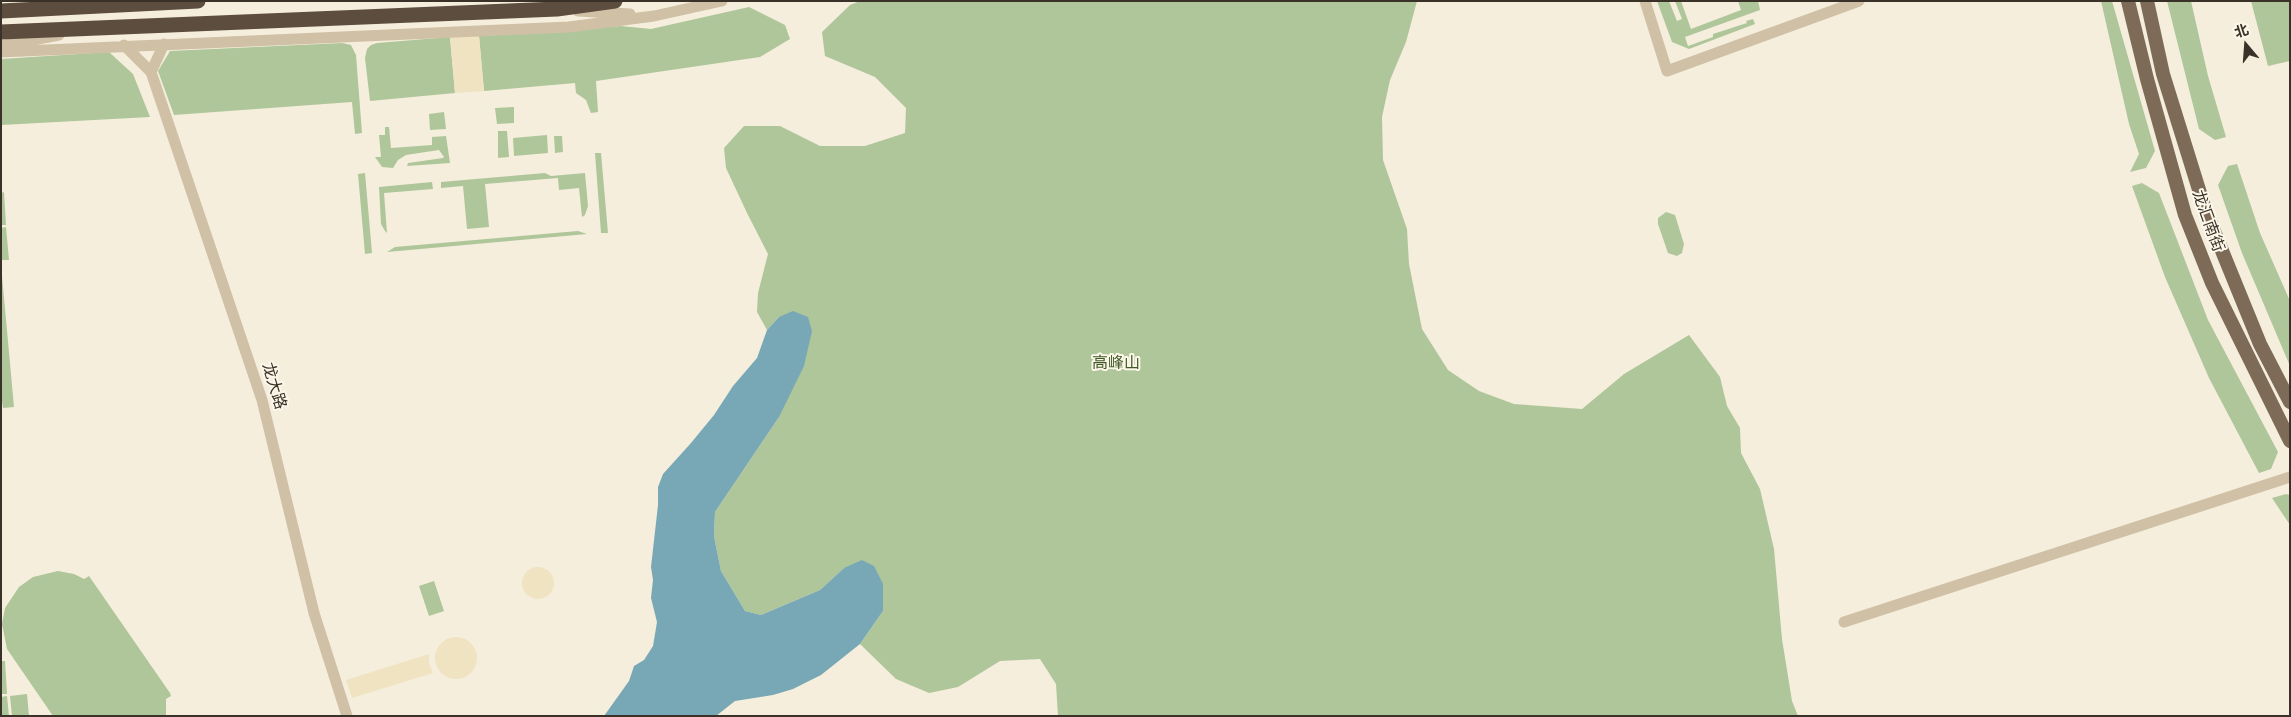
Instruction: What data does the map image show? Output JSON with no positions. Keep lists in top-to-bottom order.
{
  "streets": {
    "main road": ["龙汇南街"],
    "street": ["龙大路"]
  },
  "parks": ["高峰山"],
  "north": "top"
}
